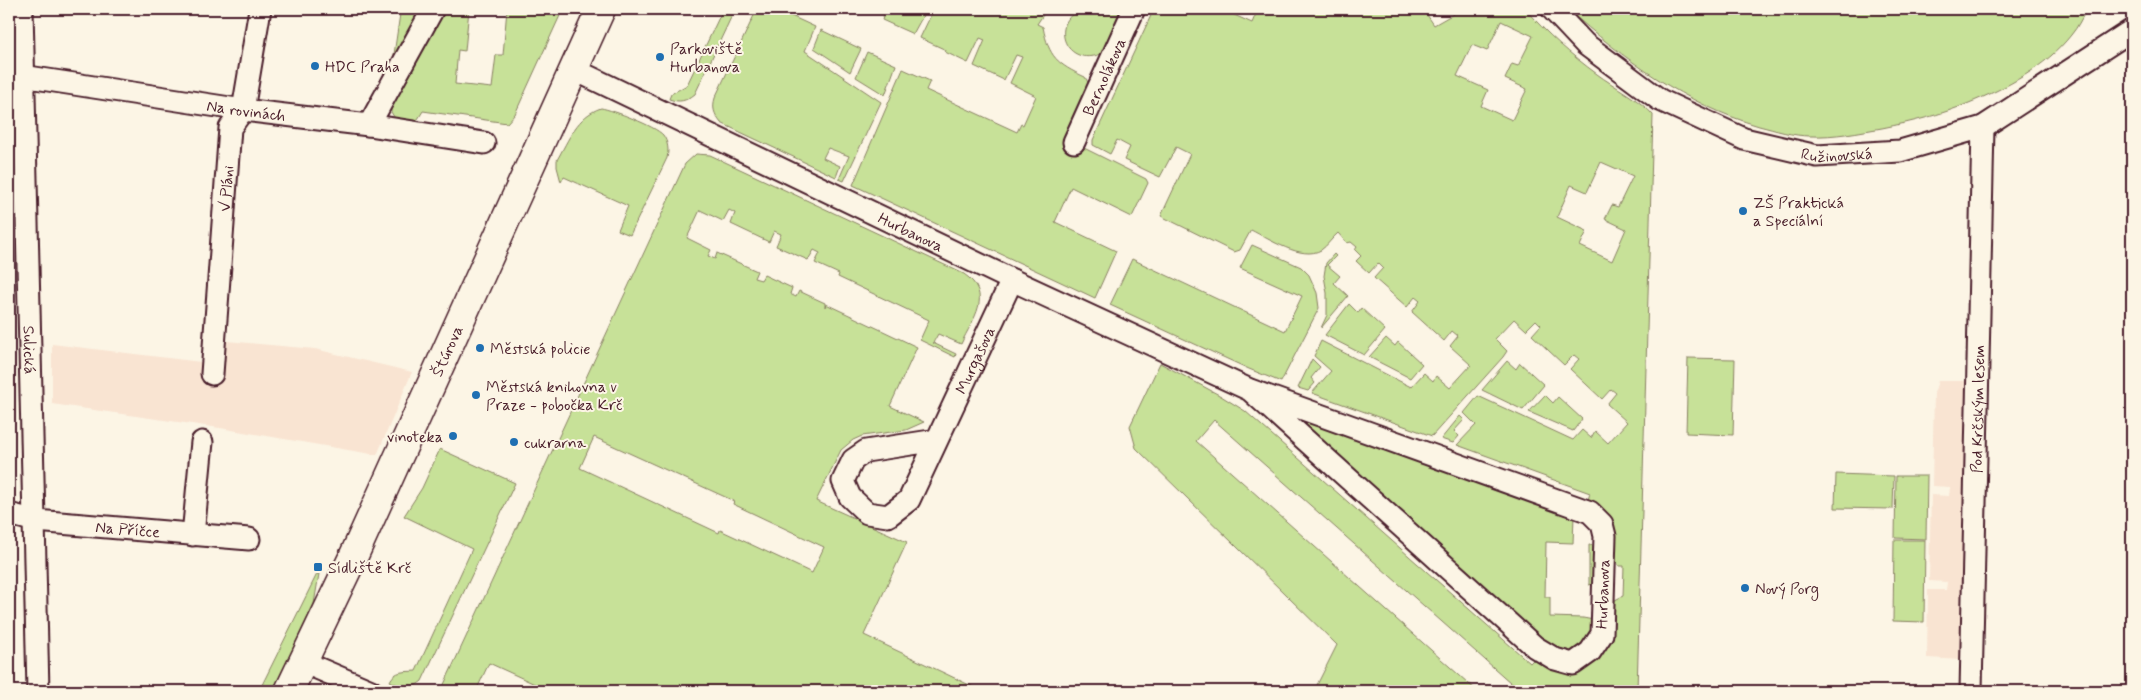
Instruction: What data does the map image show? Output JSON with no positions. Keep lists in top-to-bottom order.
{
  "streets": {
    "street": [
      "Bernolákova",
      "Na rovinách",
      "Ružinovská",
      "V Pláni",
      "Hurbanova",
      "Sulická",
      "Štúrova",
      "Murgašova",
      "Pod Krčským lesem",
      "Na Příčce"
    ]
  },
  "crossings": [
    ["Na rovinách", "V Pláni"],
    ["Na rovinách", "Sulická"],
    ["Ružinovská", "Pod Krčským lesem"],
    ["Hurbanova", "Štúrova"],
    ["Hurbanova", "Murgašova"],
    ["Sulická", "Na Příčce"]
  ],
  "places": {
    "other": [
      "Parkoviště Hurbanova",
      "HDC Praha",
      "ZŠ Praktická a Speciální",
      "Městská policie",
      "Městská knihovna v Praze - pobočka Krč",
      "vinoteka",
      "cukrarna",
      "Nový Porg"
    ],
    "transit": ["Sídliště Krč"]
  }
}
